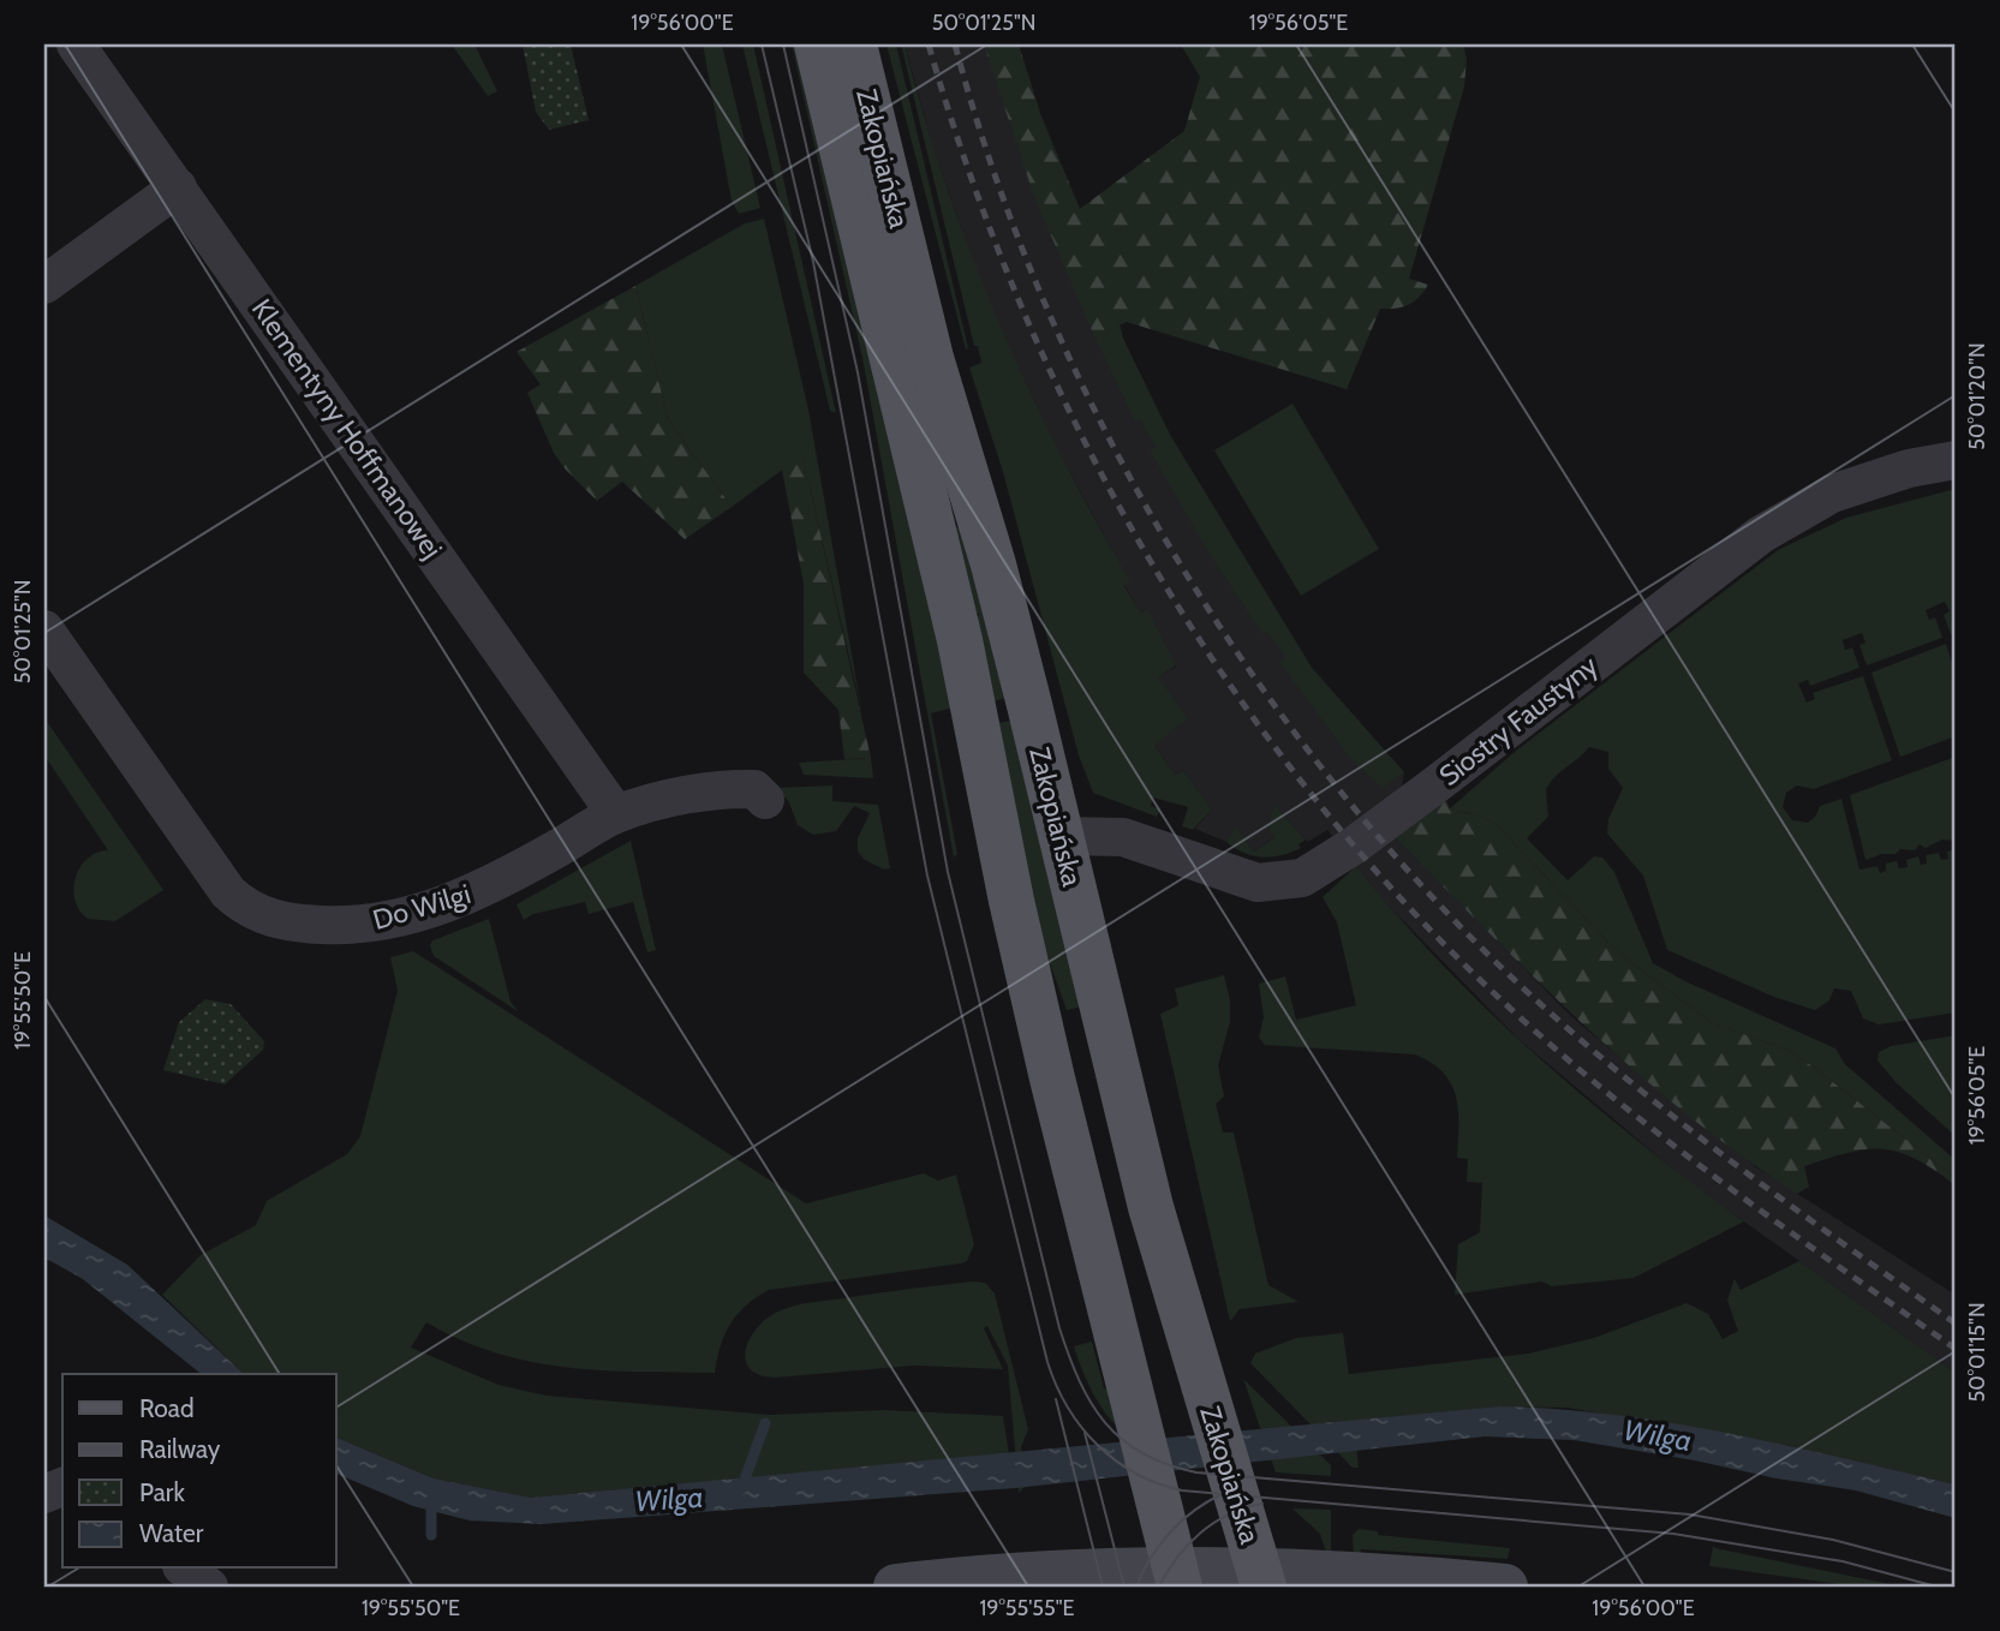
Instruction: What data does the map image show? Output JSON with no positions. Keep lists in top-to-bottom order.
{
  "streets": {
    "main road": ["Zakopiańska"],
    "street": ["Klementyny Hoffmanowej", "Siostry Faustyny", "Do Wilgi"]
  },
  "crossings": [
    ["Zakopiańska", "Siostry Faustyny"],
    ["Klementyny Hoffmanowej", "Do Wilgi"]
  ],
  "water": ["Wilga"],
  "legend": [
    "Road",
    "Railway",
    "Park",
    "Water"
  ],
  "coordinates": [
    "19°56'00\"E",
    "50°01'25\"N",
    "19°56'05\"E",
    "50°01'20\"N",
    "19°55'50\"E",
    "50°01'15\"N",
    "19°55'55\"E"
  ]
}
